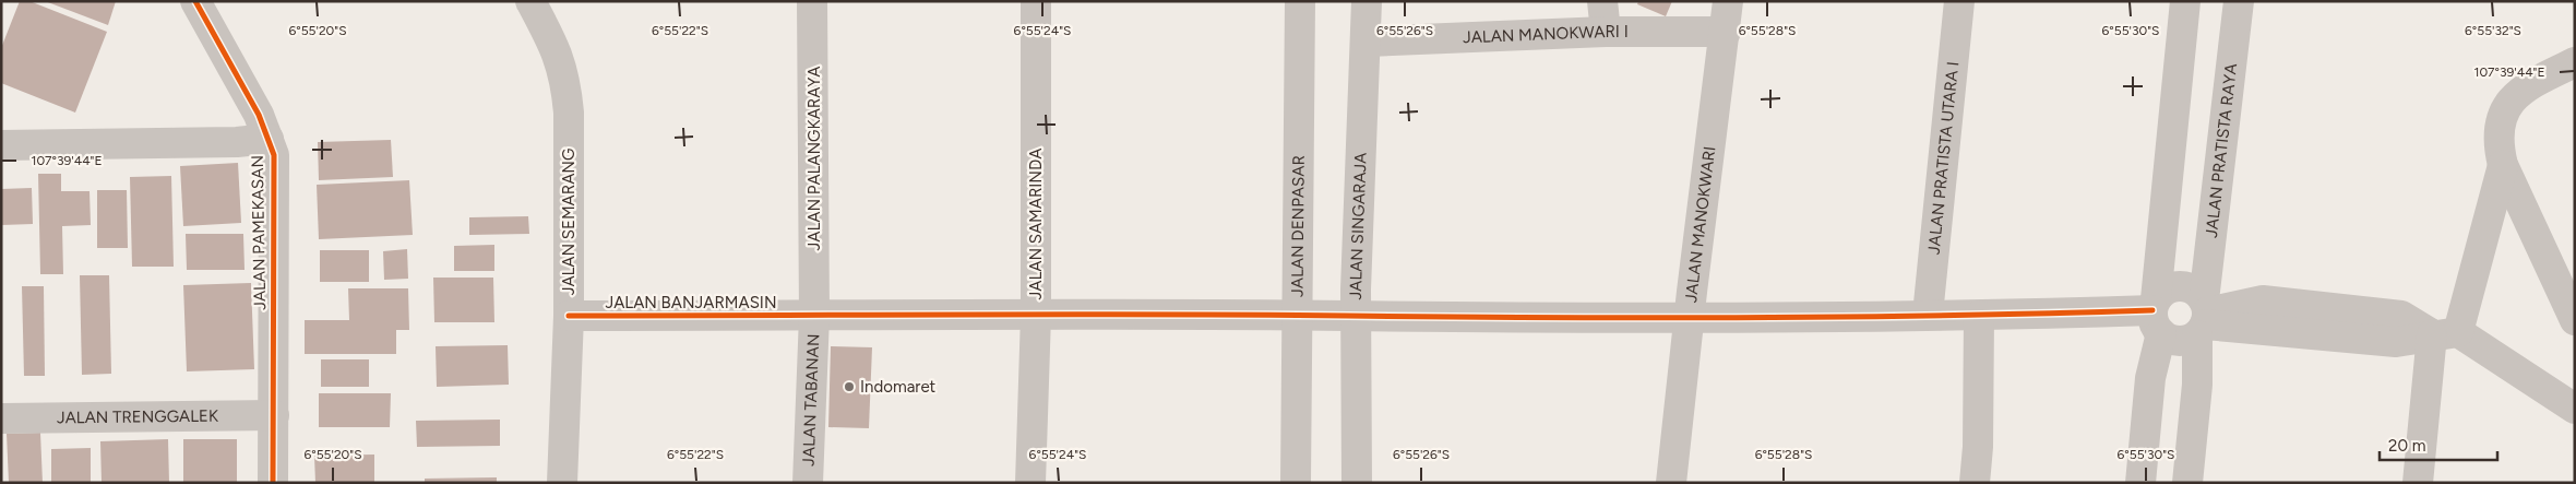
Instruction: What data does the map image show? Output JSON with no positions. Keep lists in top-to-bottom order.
{
  "streets": {
    "street": [
      "JALAN MANOKWARI I",
      "JALAN PRATISTA RAYA",
      "JALAN PALANGKARAYA",
      "JALAN PRATISTA UTARA I",
      "JALAN SEMARANG",
      "JALAN SAMARINDA",
      "JALAN DENPASAR",
      "JALAN SINGARAJA",
      "JALAN MANOKWARI",
      "JALAN PAMEKASAN",
      "JALAN BANJARMASIN",
      "JALAN TABANAN",
      "JALAN TRENGGALEK"
    ]
  },
  "crossings": [
    ["JALAN MANOKWARI I", "JALAN SINGARAJA"],
    ["JALAN MANOKWARI I", "JALAN MANOKWARI"],
    ["JALAN PRATISTA RAYA", "JALAN BANJARMASIN"],
    ["JALAN PALANGKARAYA", "JALAN BANJARMASIN"],
    ["JALAN PALANGKARAYA", "JALAN TABANAN"],
    ["JALAN PRATISTA UTARA I", "JALAN BANJARMASIN"],
    ["JALAN SEMARANG", "JALAN BANJARMASIN"],
    ["JALAN SAMARINDA", "JALAN BANJARMASIN"],
    ["JALAN DENPASAR", "JALAN BANJARMASIN"],
    ["JALAN SINGARAJA", "JALAN BANJARMASIN"],
    ["JALAN MANOKWARI", "JALAN BANJARMASIN"],
    ["JALAN PAMEKASAN", "JALAN TRENGGALEK"],
    ["JALAN BANJARMASIN", "JALAN TABANAN"]
  ],
  "places": ["Indomaret"],
  "scale_bar": "20 m",
  "coordinates": [
    "6°55'20\"S",
    "6°55'22\"S",
    "6°55'24\"S",
    "6°55'26\"S",
    "6°55'28\"S",
    "6°55'30\"S",
    "6°55'32\"S",
    "107°39'44\"E"
  ]
}
